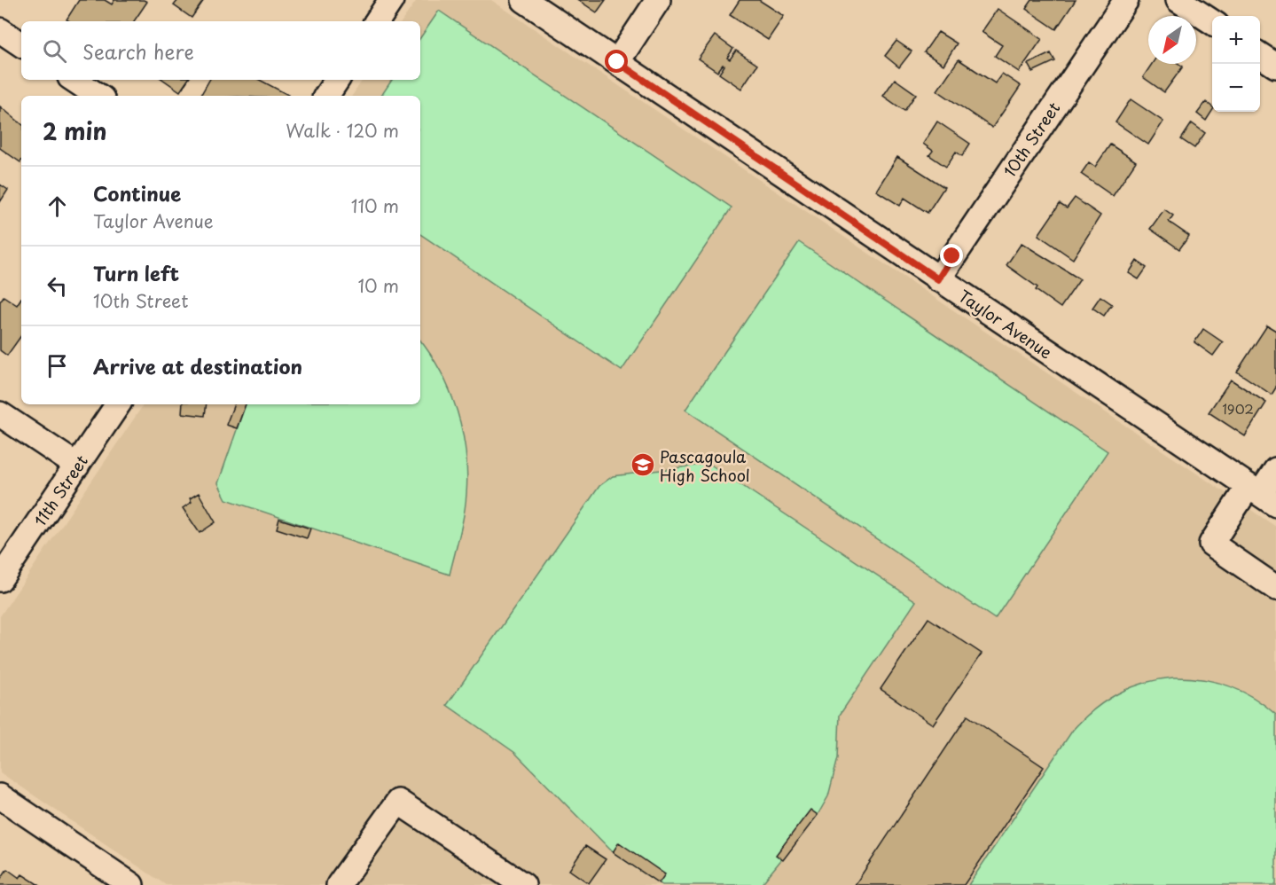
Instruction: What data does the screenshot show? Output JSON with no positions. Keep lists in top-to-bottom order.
{
  "streets": {
    "street": ["10th Street", "Taylor Avenue", "11th Street"]
  },
  "crossings": [
    ["10th Street", "Taylor Avenue"]
  ],
  "places": {
    "school or university": ["Pascagoula High School"]
  },
  "house_numbers": ["1902"],
  "north": "bottom left",
  "page": {
    "map_buttons": ["+", "−"],
    "search": "Search here",
    "heading": ["2 min", "Walk · 120 m"],
    "list": [
      ["Continue", "Taylor Avenue", "110 m"],
      ["Turn left", "10th Street", "10 m"],
      "Arrive at destination"
    ]
  }
}
